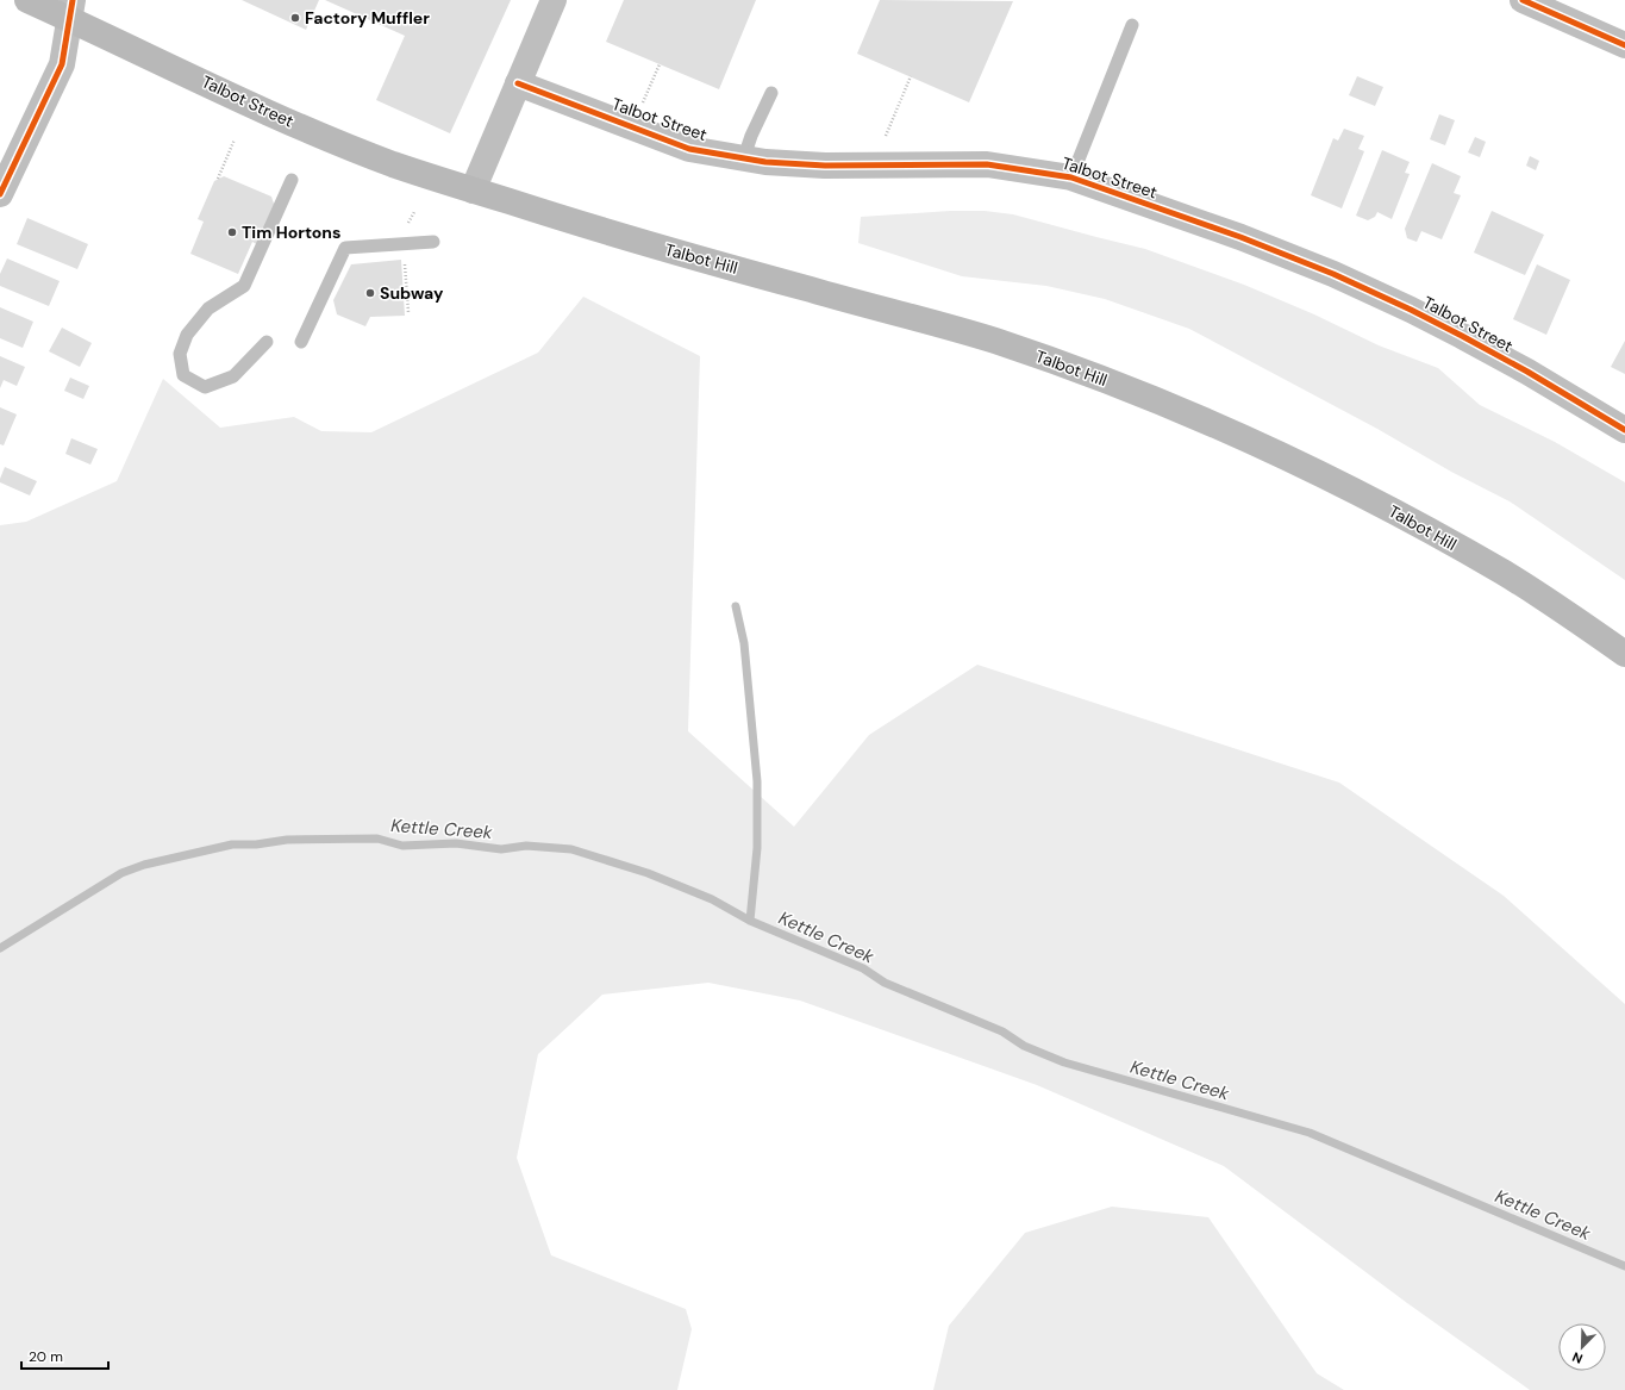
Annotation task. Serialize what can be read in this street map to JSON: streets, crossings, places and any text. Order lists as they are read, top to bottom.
{
  "streets": {
    "main road": ["Talbot Street", "Talbot Hill"]
  },
  "crossings": [
    ["Talbot Street", "Talbot Hill"]
  ],
  "water": ["Kettle Creek"],
  "places": ["Factory Muffler", "Tim Hortons", "Subway"],
  "scale_bar": "20 m",
  "north": "bottom left"
}
